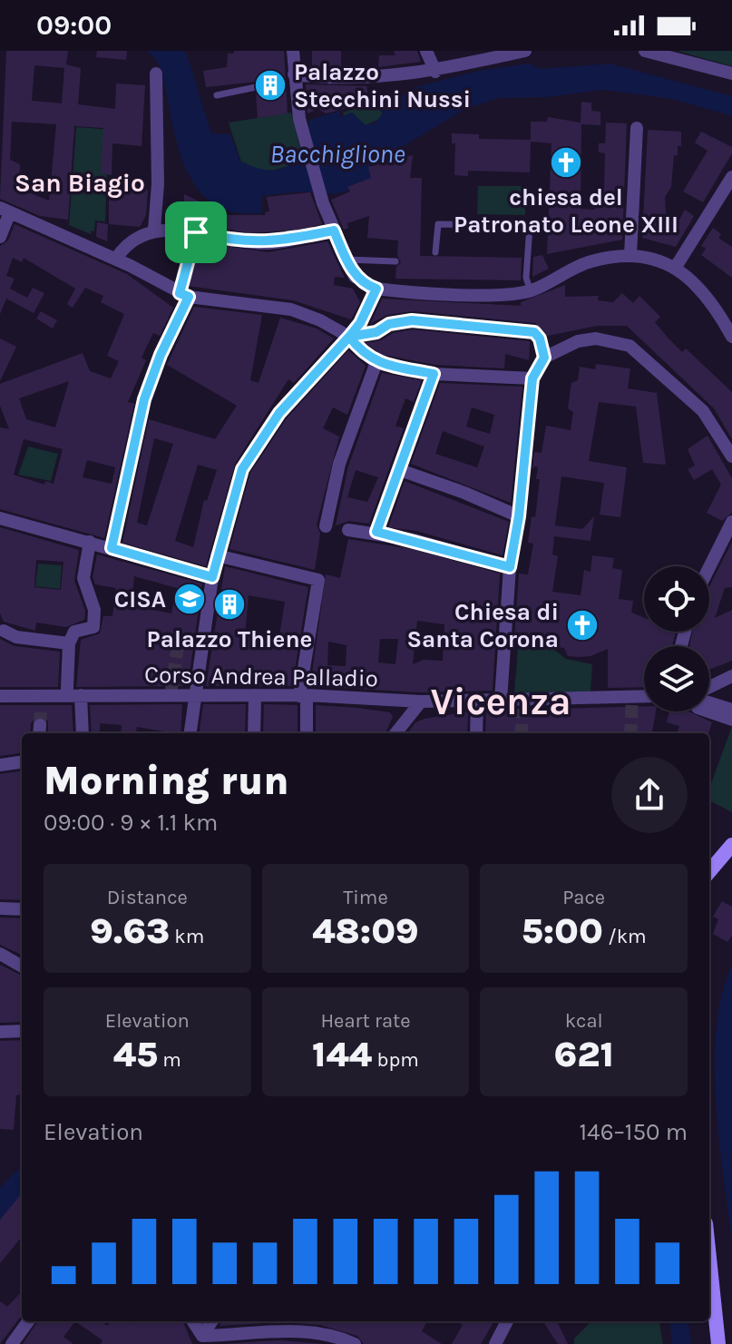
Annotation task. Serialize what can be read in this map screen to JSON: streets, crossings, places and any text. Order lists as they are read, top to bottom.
{
  "streets": {
    "street": ["Corso Andrea Palladio"]
  },
  "districts": ["San Biagio", "Vicenza"],
  "water": ["Bacchiglione"],
  "places": {
    "building": ["Palazzo Stecchini Nussi", "Palazzo Thiene"],
    "church": ["chiesa del Patronato Leone XIII", "Chiesa di Santa Corona"],
    "school or university": ["CISA"]
  },
  "page": {
    "status": "09:00",
    "heading": ["Morning run", "09:00 · 9 × 1.1 km"],
    "stats": [
      ["Distance", "9.63 km"],
      ["Time", "48:09"],
      ["Pace", "5:00 /km"],
      ["Elevation", "45 m"],
      ["Heart rate", "144 bpm"],
      ["kcal", "621"]
    ],
    "chart": ["Elevation", "146–150 m"]
  }
}
